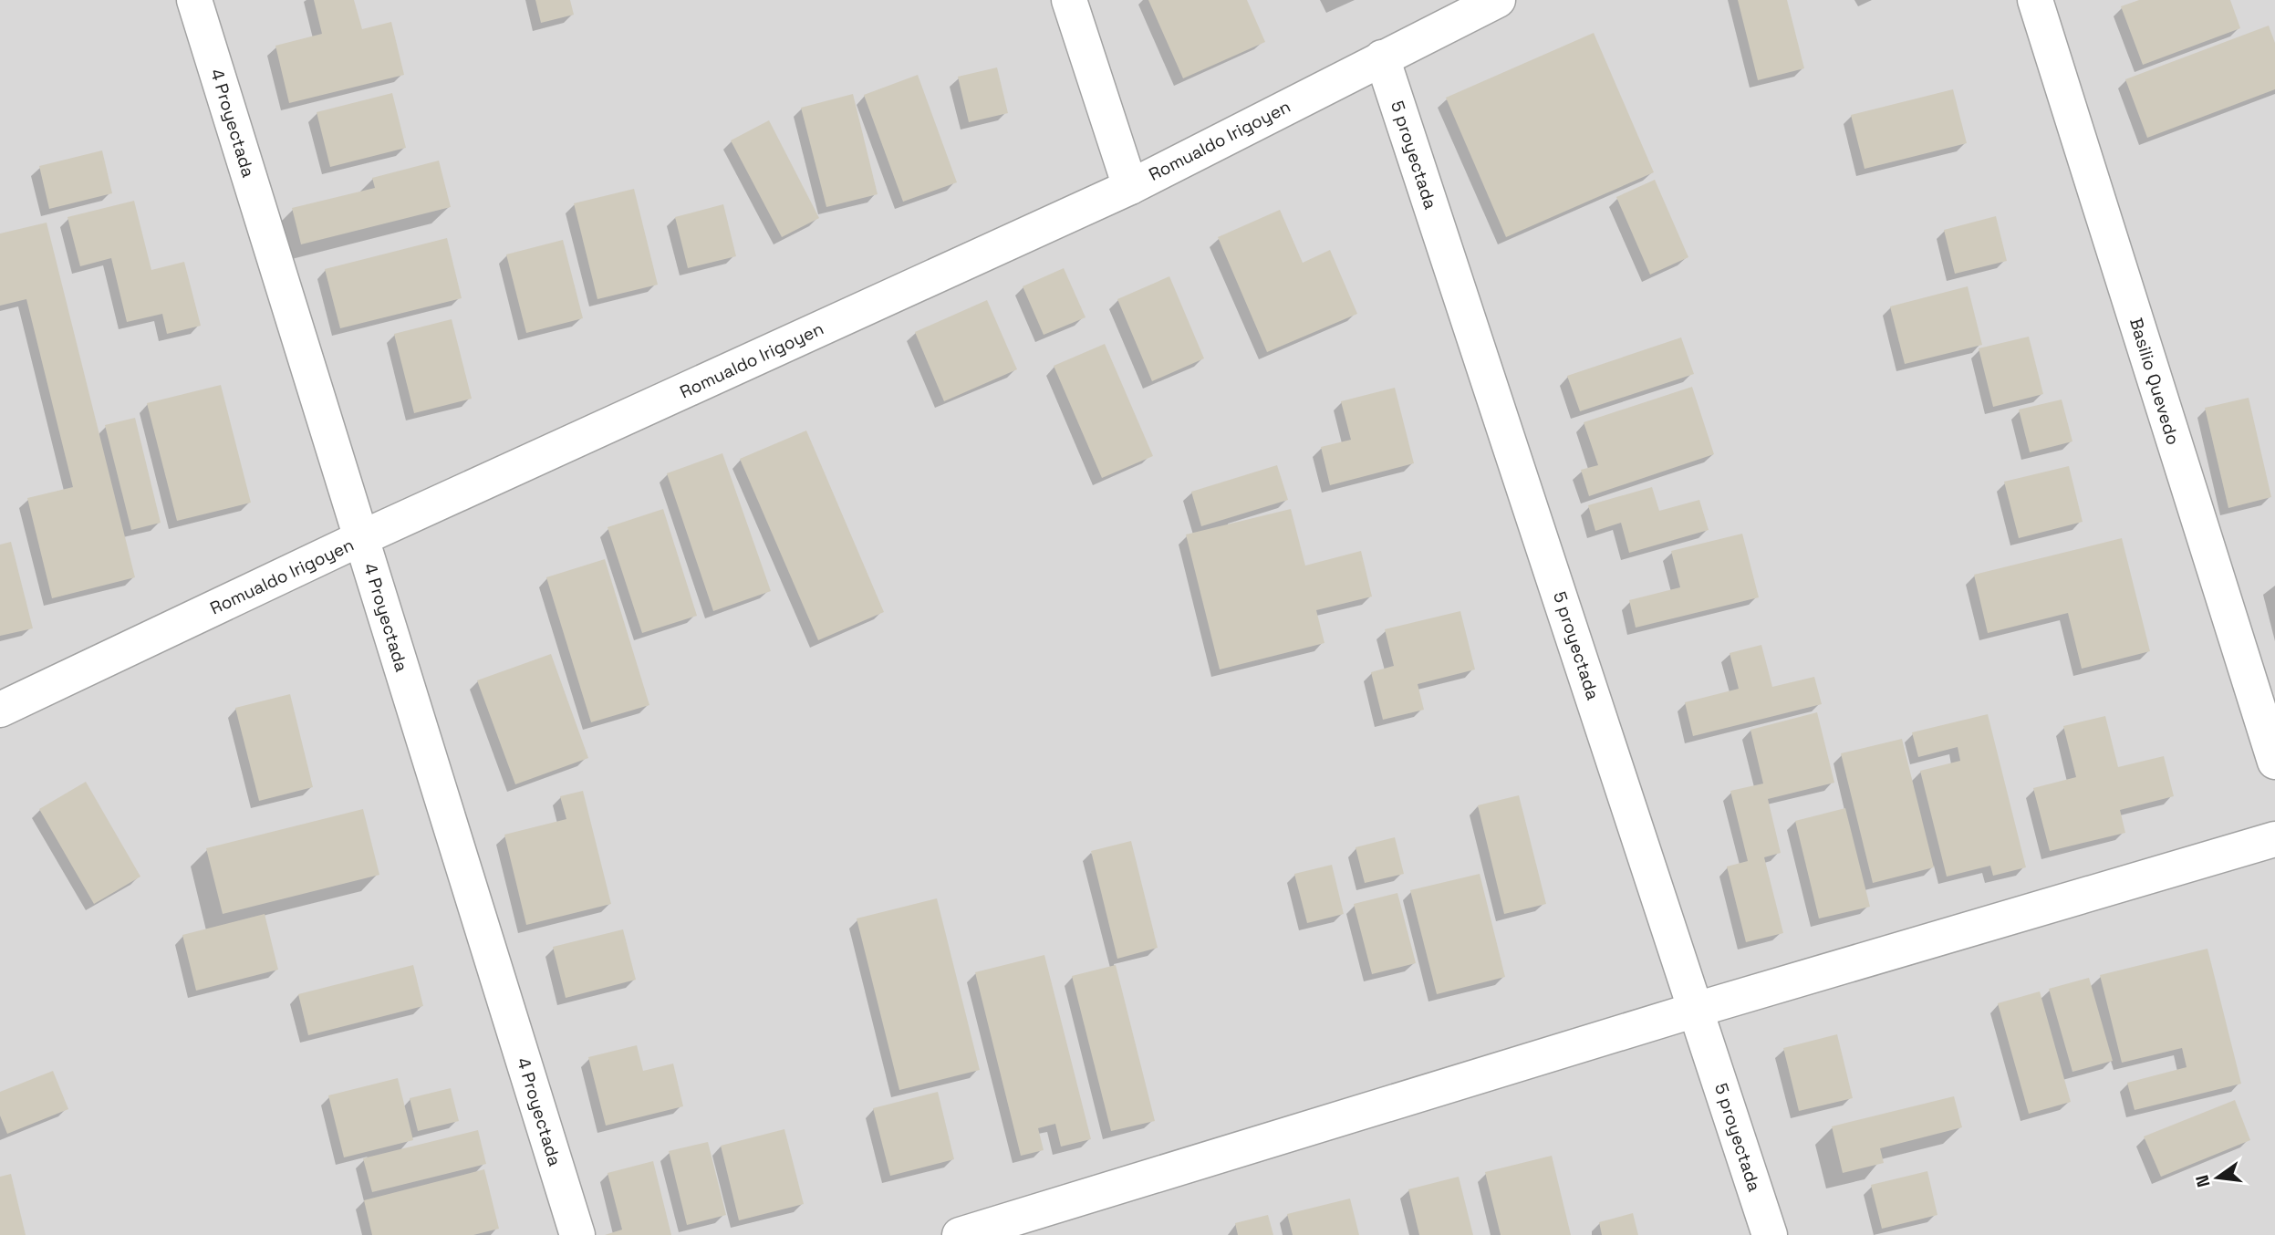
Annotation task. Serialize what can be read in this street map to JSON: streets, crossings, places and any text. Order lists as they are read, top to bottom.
{
  "streets": {
    "street": [
      "4 Proyectada",
      "Romualdo Irigoyen",
      "5 proyectada",
      "Basilio Quevedo"
    ]
  },
  "crossings": [
    ["4 Proyectada", "Romualdo Irigoyen"],
    ["Romualdo Irigoyen", "5 proyectada"]
  ],
  "north": "left"
}
